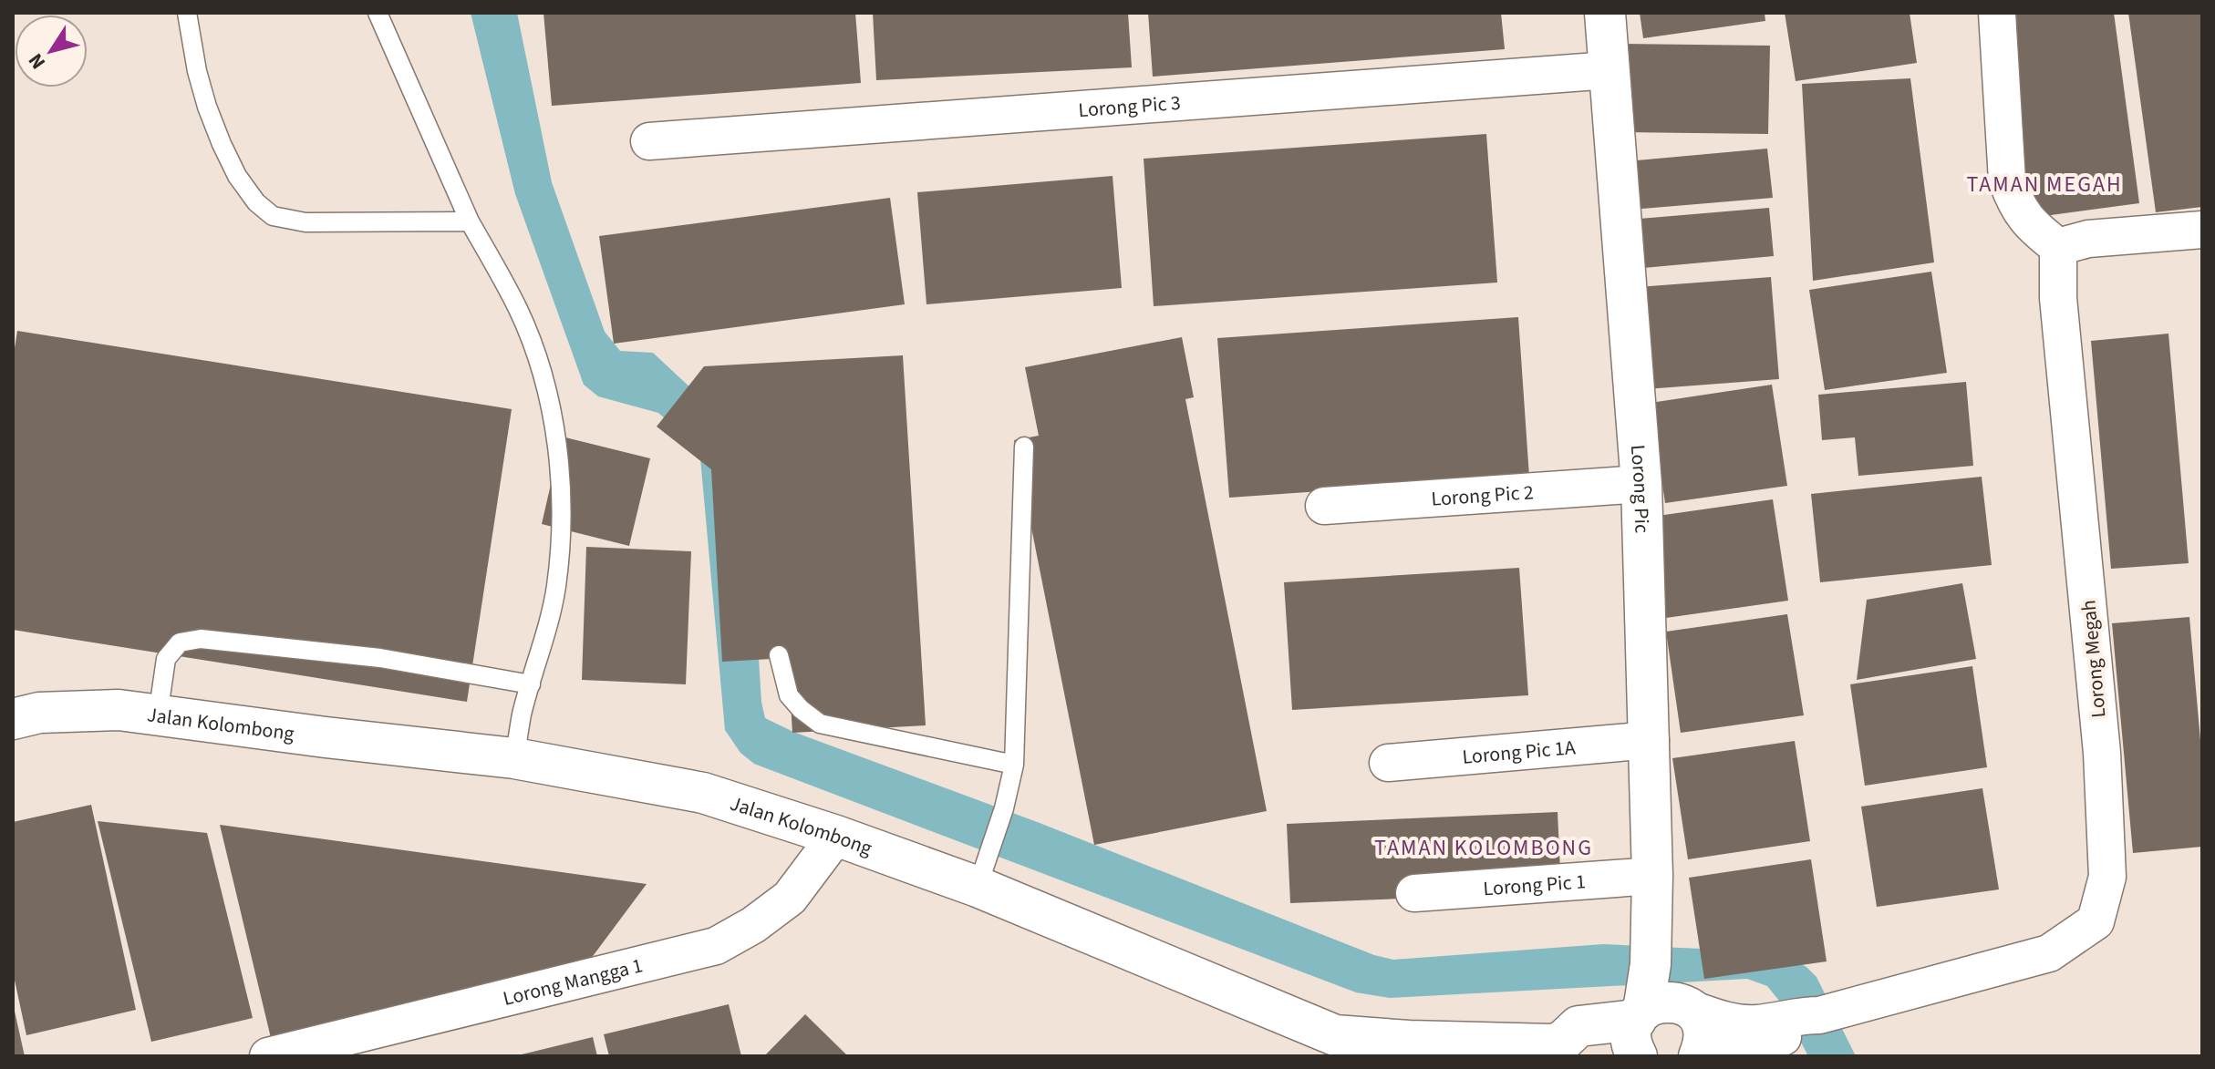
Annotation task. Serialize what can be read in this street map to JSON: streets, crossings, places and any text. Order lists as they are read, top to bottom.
{
  "streets": {
    "street": [
      "Lorong Pic 3",
      "Lorong Pic",
      "Lorong Pic 2",
      "Lorong Megah",
      "Jalan Kolombong",
      "Lorong Pic 1A",
      "Lorong Pic 1",
      "Lorong Mangga 1"
    ]
  },
  "crossings": [
    ["Lorong Pic 3", "Lorong Pic"],
    ["Lorong Pic", "Lorong Pic 2"],
    ["Lorong Pic", "Lorong Megah"],
    ["Lorong Pic", "Jalan Kolombong"],
    ["Lorong Pic", "Lorong Pic 1A"],
    ["Lorong Pic", "Lorong Pic 1"],
    ["Lorong Megah", "Jalan Kolombong"],
    ["Jalan Kolombong", "Lorong Mangga 1"]
  ],
  "districts": ["TAMAN MEGAH", "TAMAN KOLOMBONG"],
  "north": "bottom left"
}
